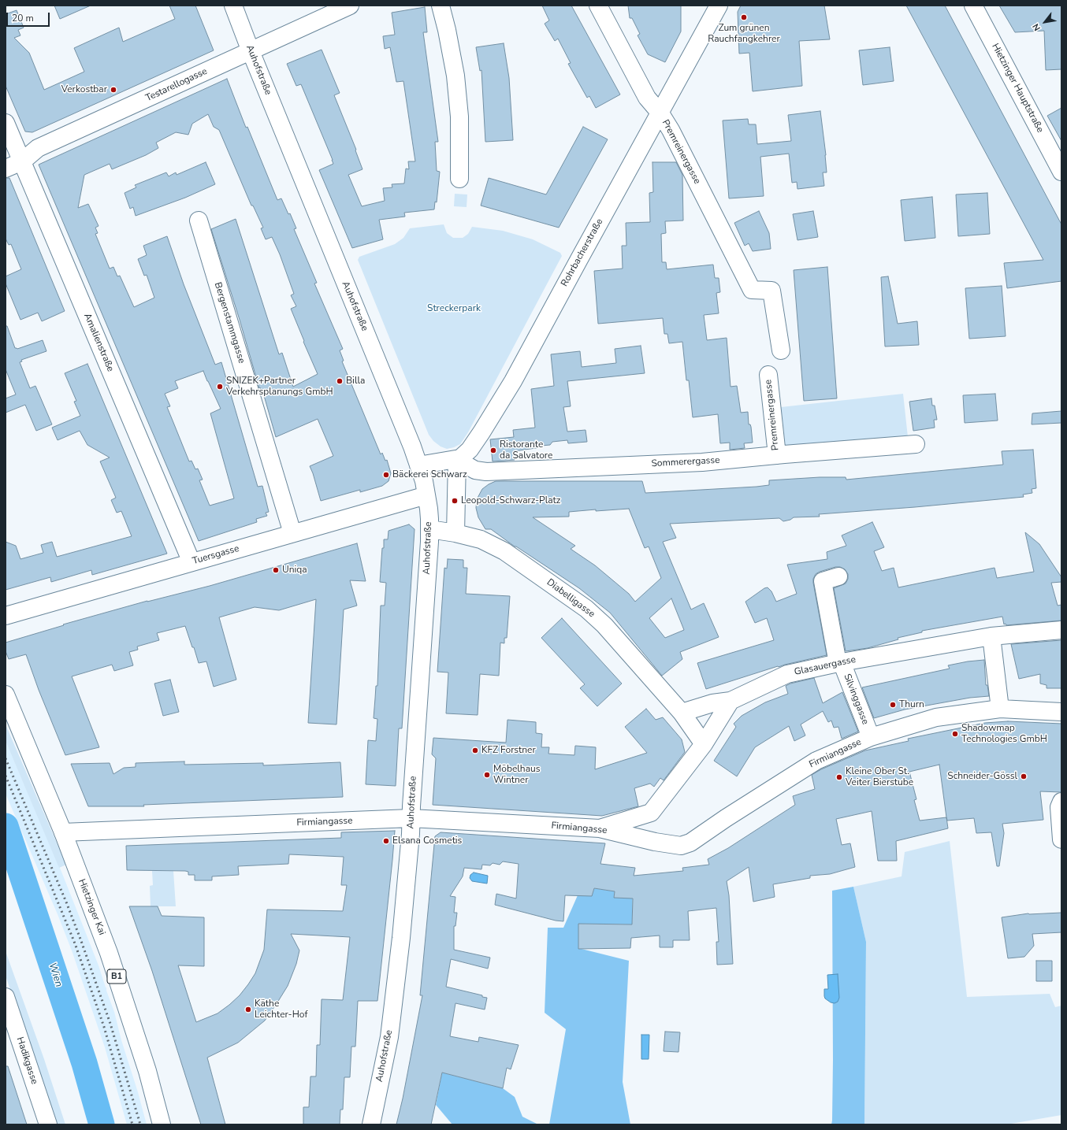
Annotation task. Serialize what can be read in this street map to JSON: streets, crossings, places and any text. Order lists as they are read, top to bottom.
{
  "streets": {
    "street": [
      "Auhofstraße",
      "Testarellogasse",
      "Hietzinger Hauptstraße",
      "Premreinergasse",
      "Rohrbacherstraße",
      "Bergenstammgasse",
      "Amalienstraße",
      "Sommerergasse",
      "Tuersgasse",
      "Diabelligasse",
      "Glasauergasse",
      "Silvinggasse",
      "Firmiangasse",
      "Hietzinger Kai",
      "B1",
      "Hadikgasse"
    ]
  },
  "crossings": [
    ["Auhofstraße", "Testarellogasse"],
    ["Auhofstraße", "Tuersgasse"],
    ["Auhofstraße", "Diabelligasse"],
    ["Auhofstraße", "Firmiangasse"],
    ["Testarellogasse", "Amalienstraße"],
    ["Premreinergasse", "Rohrbacherstraße"],
    ["Premreinergasse", "Sommerergasse"],
    ["Rohrbacherstraße", "Sommerergasse"],
    ["Bergenstammgasse", "Tuersgasse"],
    ["Amalienstraße", "Tuersgasse"],
    ["Glasauergasse", "Silvinggasse"],
    ["Silvinggasse", "Firmiangasse"],
    ["Firmiangasse", "Hietzinger Kai"]
  ],
  "water": ["Wien"],
  "parks": ["Streckerpark"],
  "places": [
    "Zum grünen Rauchfangkehrer",
    "Verkostbar",
    "Billa",
    "SNIZEK+Partner Verkehrsplanungs GmbH",
    "Ristorante da Salvatore",
    "Bäckerei Schwarz",
    "Leopold-Schwarz-Platz",
    "Uniqa",
    "Thurn",
    "Shadowmap Technologies GmbH",
    "KFZ Forstner",
    "Möbelhaus Wintner",
    "Schneider-Gössl",
    "Kleine Ober St. Veiter Bierstube",
    "Elsana Cosmetis",
    "Käthe Leichter-Hof"
  ],
  "scale_bar": "20 m",
  "north": "bottom left"
}
